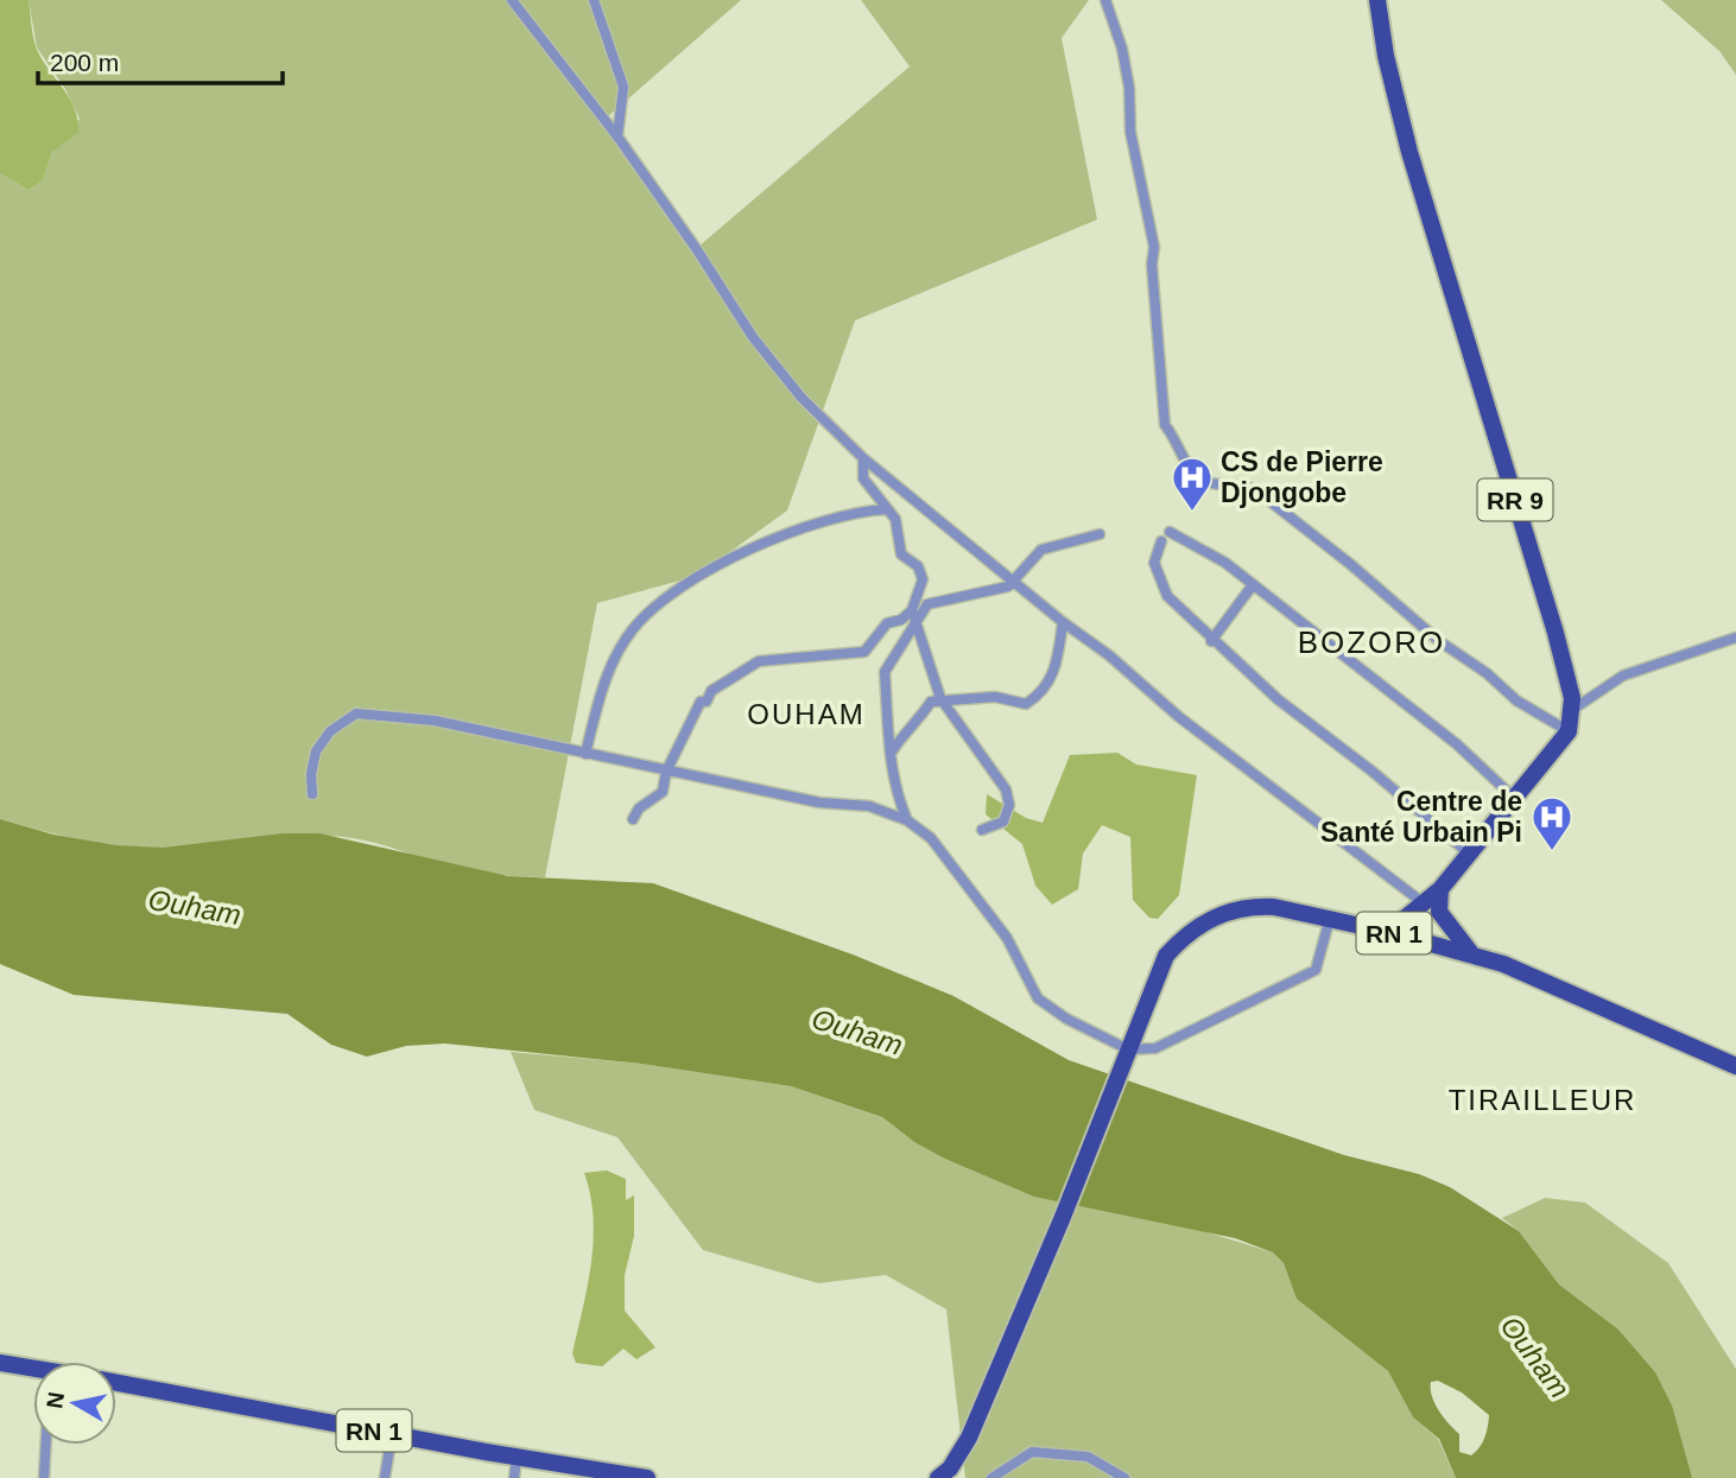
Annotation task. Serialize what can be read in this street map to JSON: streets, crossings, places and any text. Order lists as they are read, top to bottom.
{
  "streets": {
    "main road": ["RR 9", "RN 1"]
  },
  "crossings": [
    ["RR 9", "RN 1"]
  ],
  "districts": ["BOZORO", "OUHAM", "TIRAILLEUR"],
  "water": ["Ouham"],
  "places": {
    "hospital": ["CS de Pierre Djongobe", "Centre de Santé Urbain Pi"]
  },
  "scale_bar": "200 m",
  "north": "left"
}
